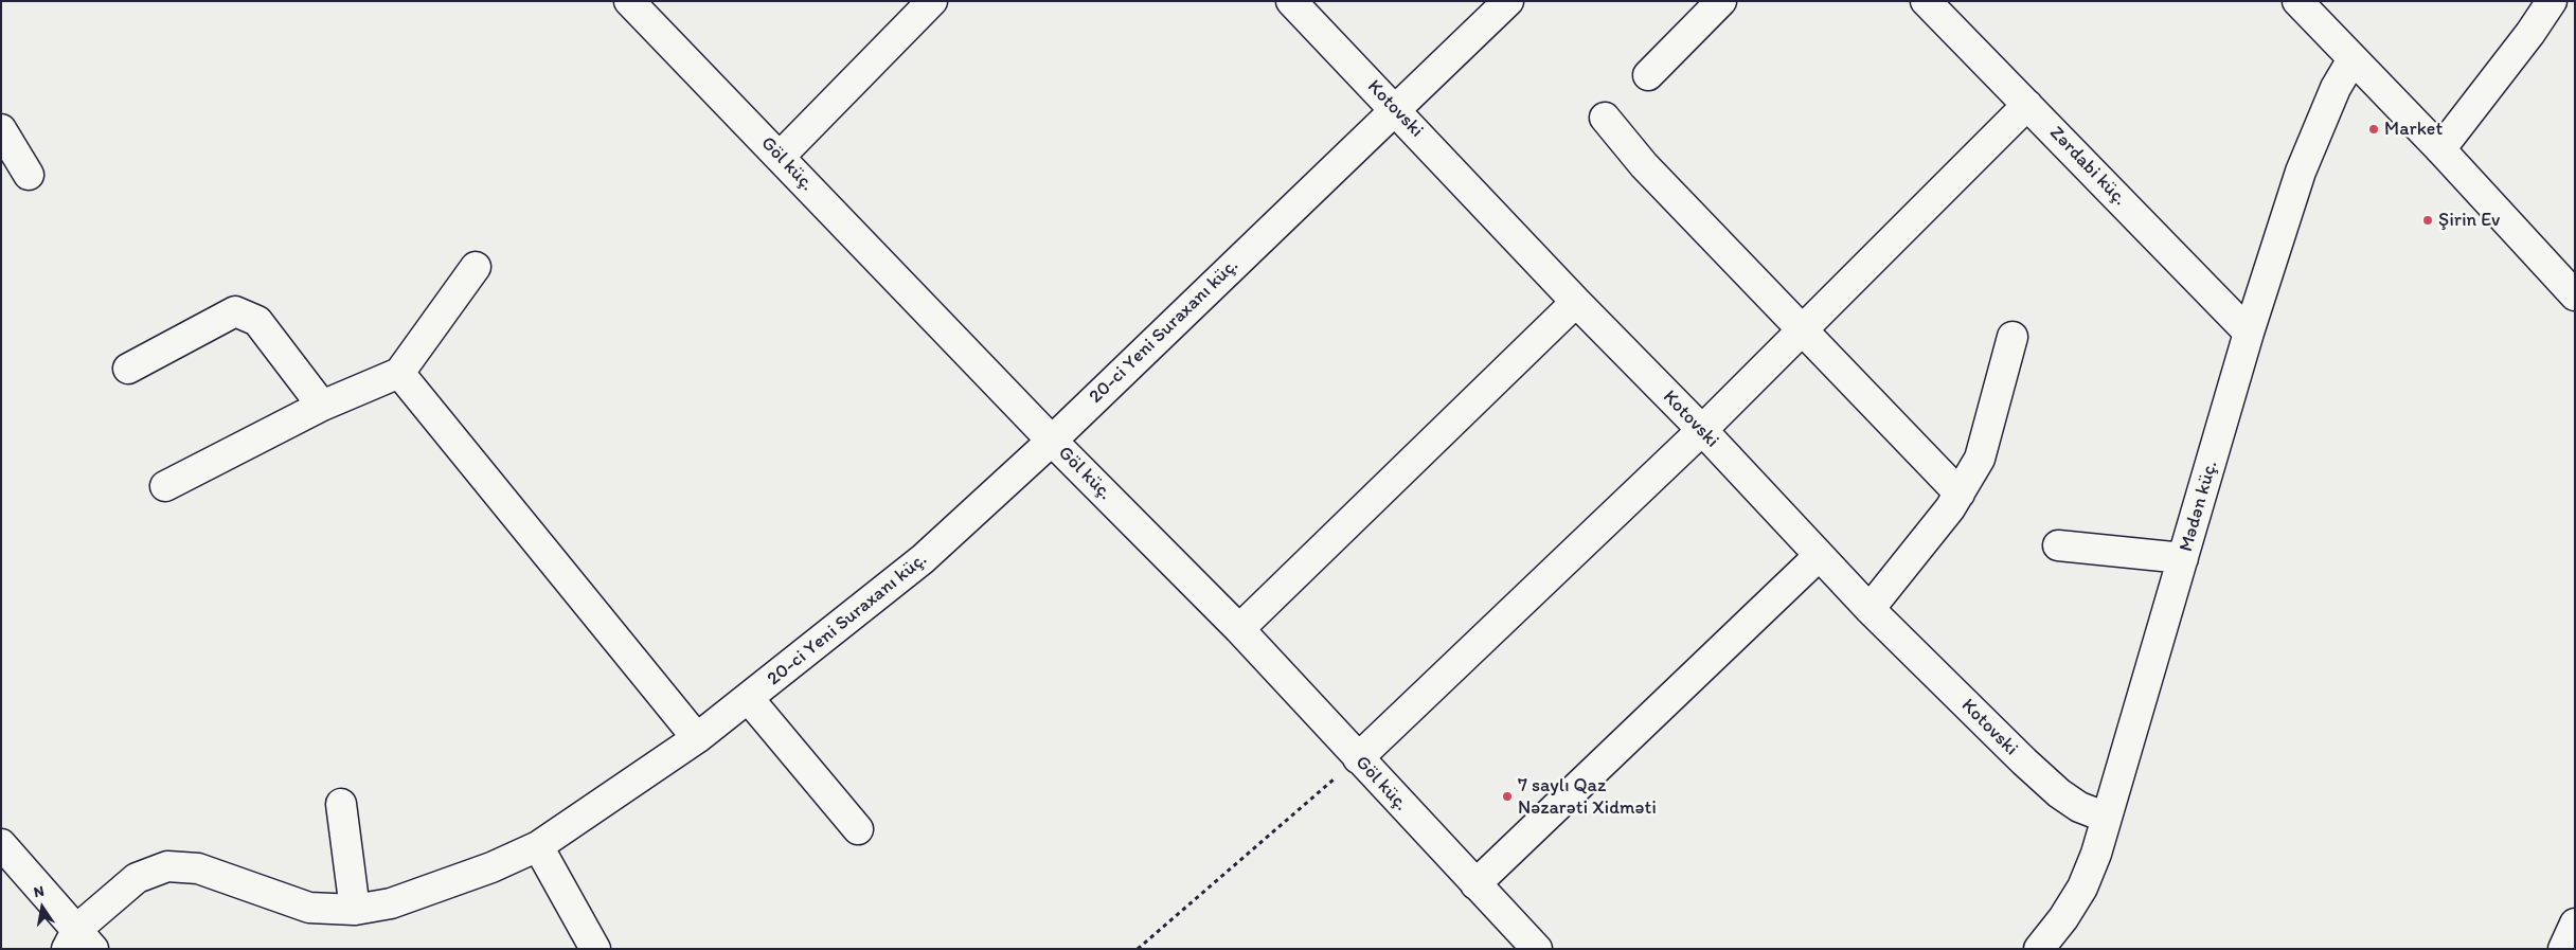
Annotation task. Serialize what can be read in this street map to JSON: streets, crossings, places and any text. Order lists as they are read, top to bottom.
{
  "streets": {
    "street": [
      "Kotovski",
      "Göl küç.",
      "Zərdabi küç.",
      "20-ci Yeni Suraxanı küç.",
      "Mədən küç."
    ]
  },
  "crossings": [
    ["Kotovski", "20-ci Yeni Suraxanı küç."],
    ["Kotovski", "Mədən küç."],
    ["Göl küç.", "20-ci Yeni Suraxanı küç."],
    ["Zərdabi küç.", "Mədən küç."]
  ],
  "places": ["Market", "Şirin Ev", "7 saylı Qaz Nəzarəti Xidməti"],
  "north": "top"
}
